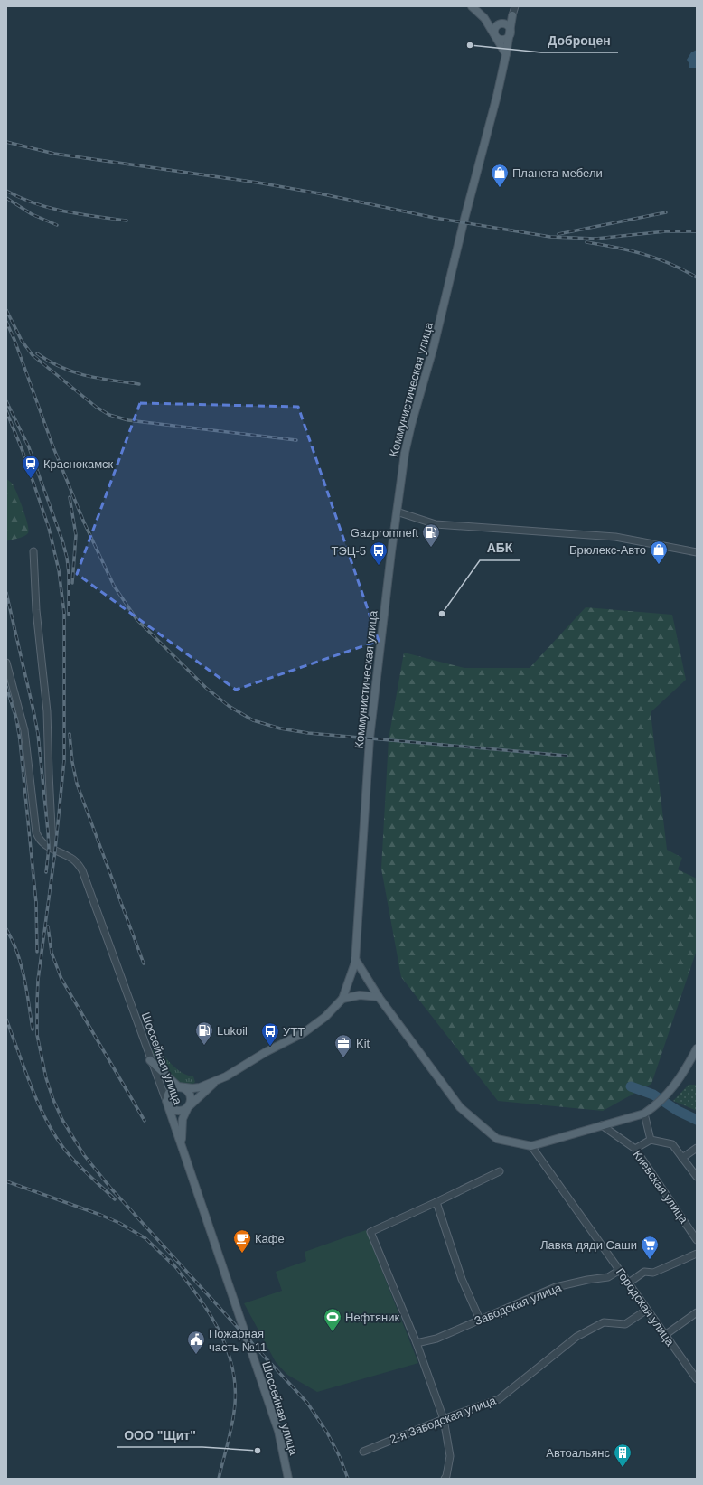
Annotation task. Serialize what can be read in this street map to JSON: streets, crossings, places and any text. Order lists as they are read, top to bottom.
{
  "streets": {
    "main road": ["Коммунистическая улица", "Шоссейная улица"],
    "street": [
      "Киевская улица",
      "Заводская улица",
      "Городская улица",
      "2-я Заводская улица"
    ]
  },
  "crossings": [
    ["Заводская улица", "Городская улица"],
    ["Городская улица", "2-я Заводская улица"]
  ],
  "places": {
    "other": ["Доброцен", "АБК", "ООО \"Щит\""],
    "shop": ["Планета мебели", "Брюлекс-Авто"],
    "station": ["Краснокамск"],
    "fuel station": ["Gazpromneft", "Lukoil"],
    "bus stop": ["ТЭЦ-5", "УТТ"],
    "office": ["Kit"],
    "cafe": ["Кафе"],
    "supermarket": ["Лавка дяди Саши"],
    "sports": ["Нефтяник"],
    "public building": ["Пожарная часть №11"],
    "building": ["Автоальянс"]
  }
}
